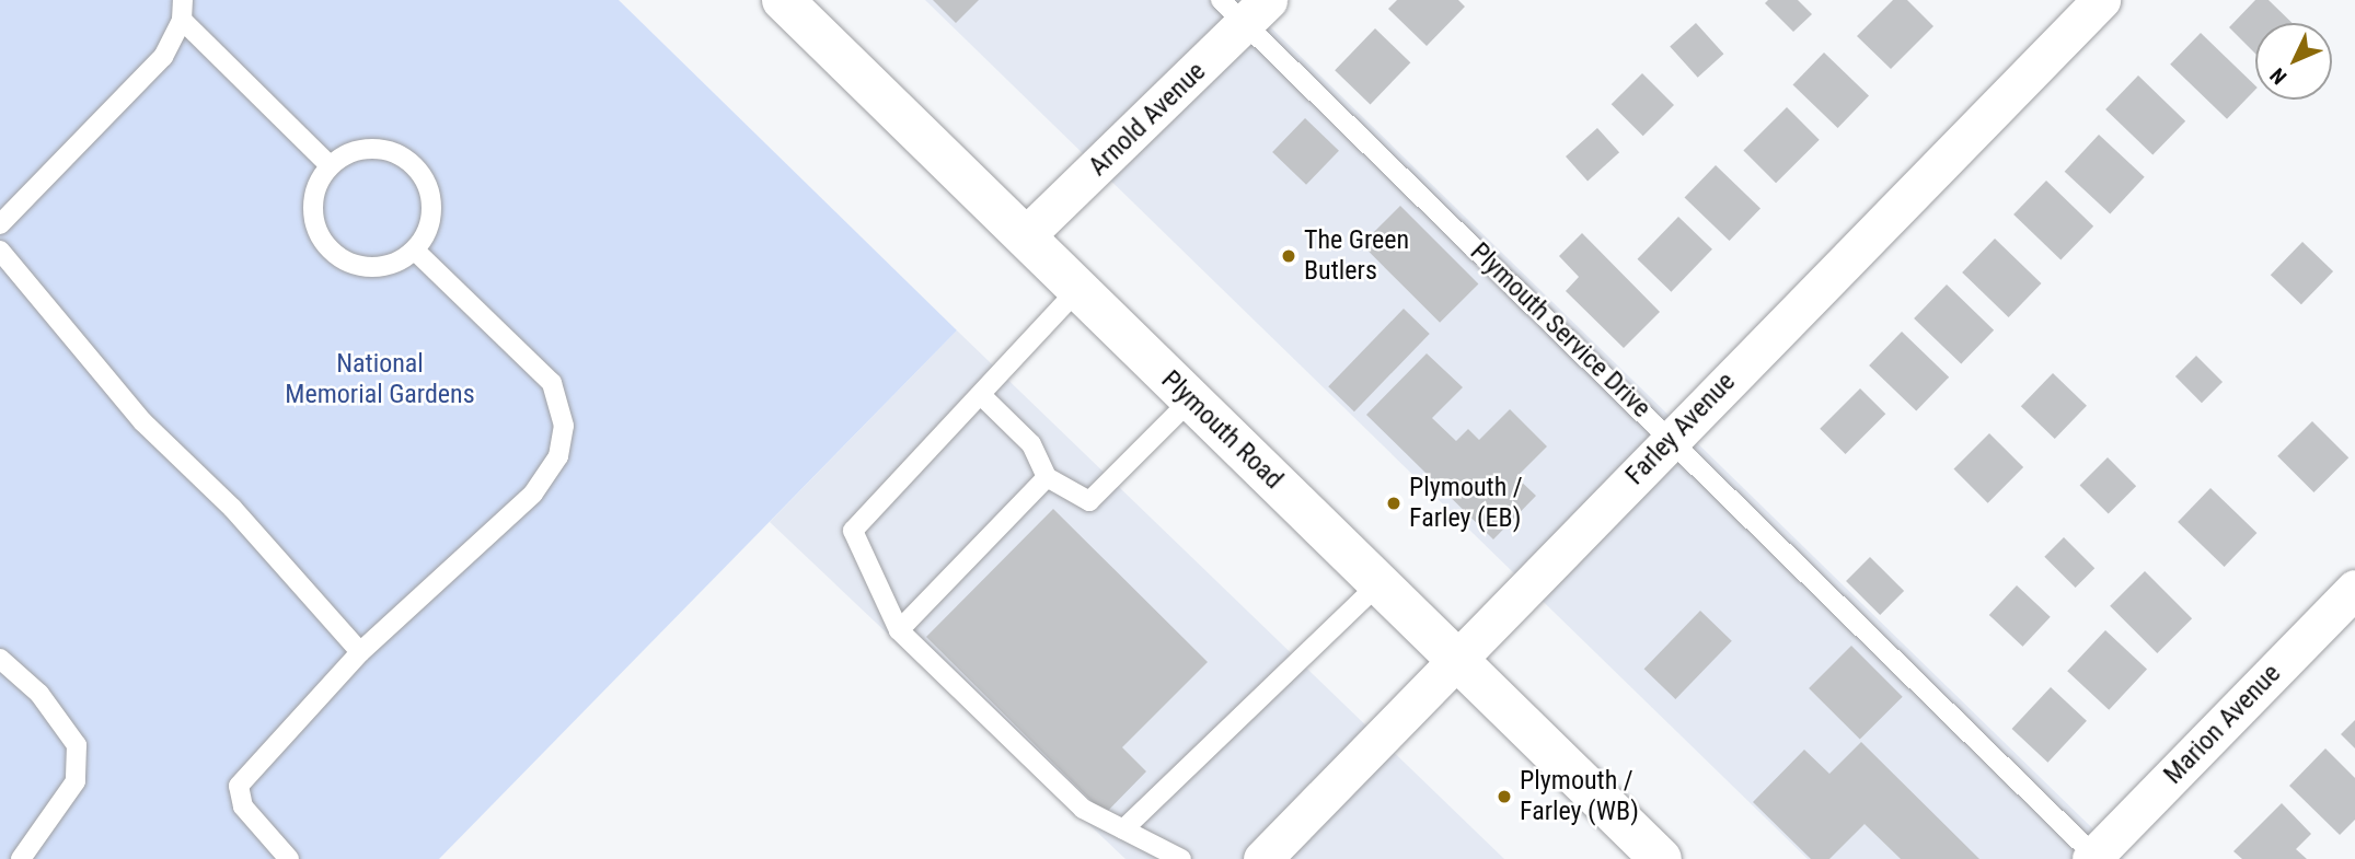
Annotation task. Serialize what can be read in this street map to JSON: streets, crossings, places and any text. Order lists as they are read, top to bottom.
{
  "streets": {
    "main road": ["Plymouth Road"],
    "street": ["Arnold Avenue", "Farley Avenue", "Marion Avenue"],
    "lane": ["Plymouth Service Drive"]
  },
  "crossings": [
    ["Arnold Avenue", "Plymouth Service Drive"],
    ["Arnold Avenue", "Plymouth Road"],
    ["Plymouth Service Drive", "Farley Avenue"],
    ["Plymouth Service Drive", "Marion Avenue"],
    ["Farley Avenue", "Plymouth Road"]
  ],
  "parks": ["National Memorial Gardens"],
  "places": ["The Green Butlers", "Plymouth / Farley (EB)", "Plymouth / Farley (WB)"],
  "north": "bottom left"
}
